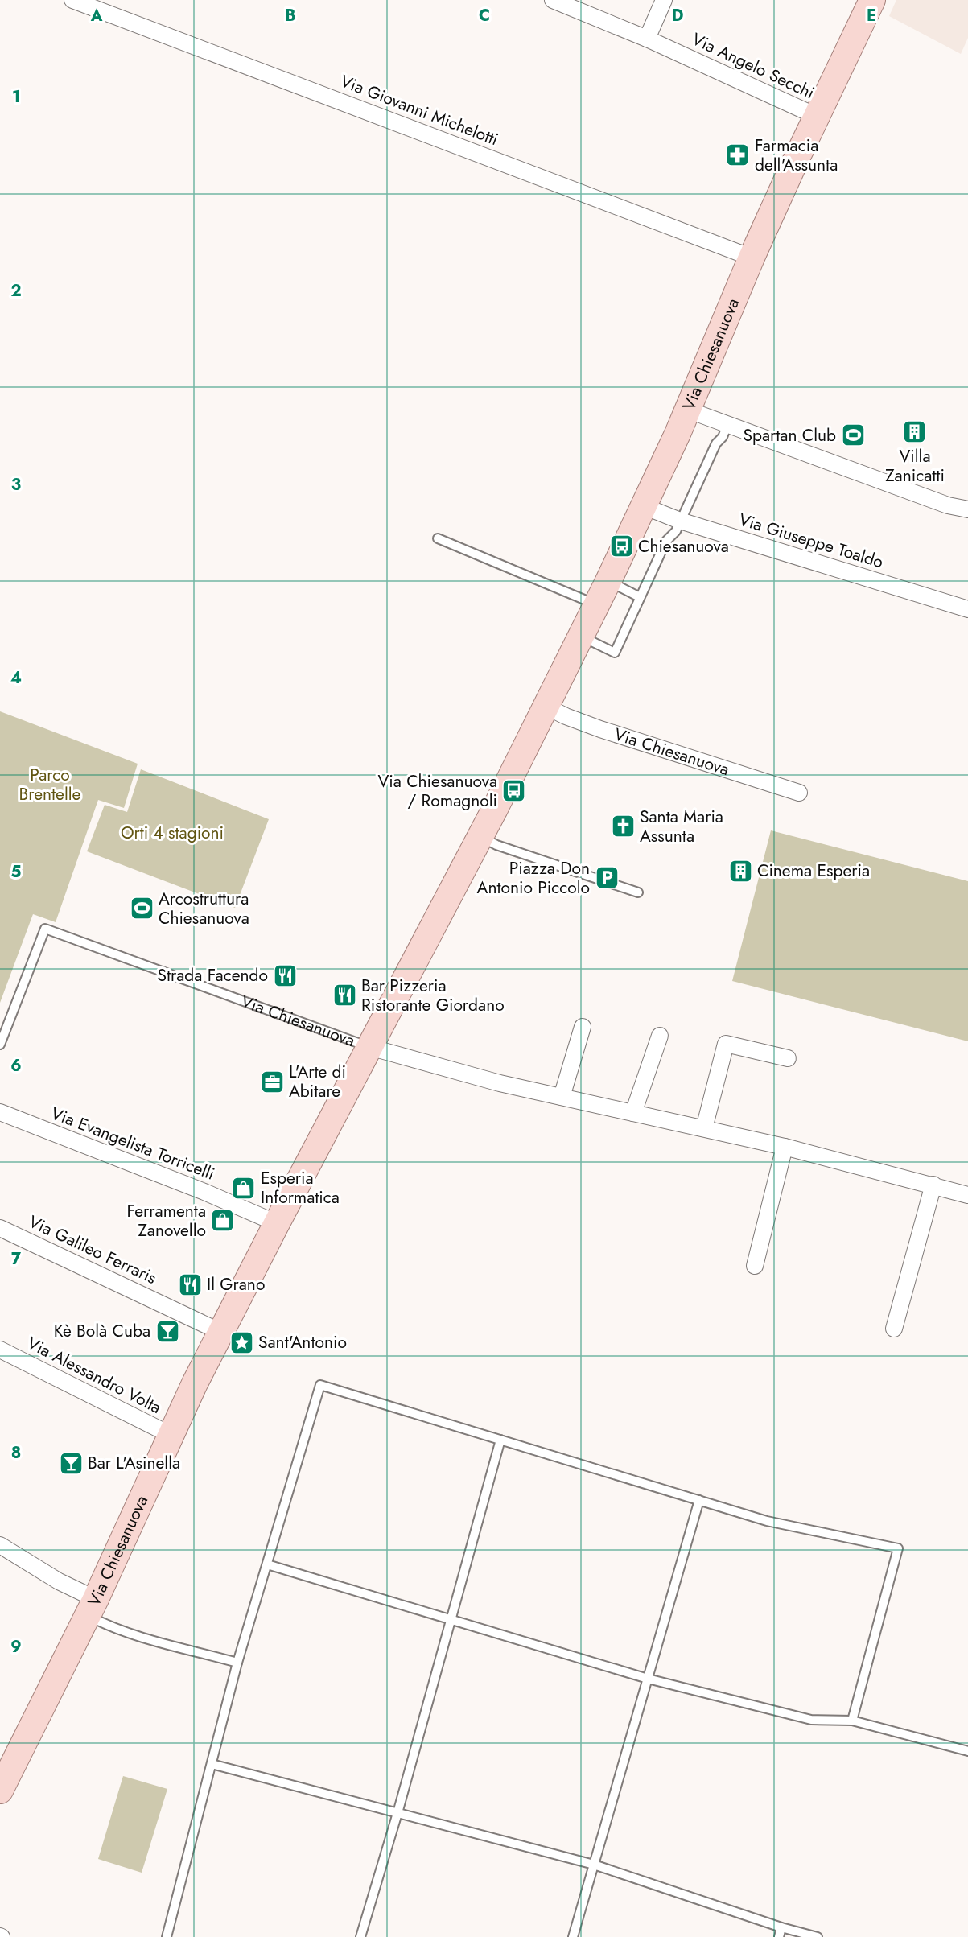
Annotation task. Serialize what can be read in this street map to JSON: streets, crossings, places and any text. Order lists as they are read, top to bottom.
{
  "streets": {
    "main road": ["Via Chiesanuova"],
    "street": [
      "Via Angelo Secchi",
      "Via Giovanni Michelotti",
      "Via Giuseppe Toaldo",
      "Via Evangelista Torricelli",
      "Via Galileo Ferraris",
      "Via Alessandro Volta"
    ]
  },
  "crossings": [
    ["Via Angelo Secchi", "Via Chiesanuova"],
    ["Via Giovanni Michelotti", "Via Chiesanuova"],
    ["Via Chiesanuova", "Via Giuseppe Toaldo"],
    ["Via Chiesanuova", "Via Evangelista Torricelli"],
    ["Via Chiesanuova", "Via Galileo Ferraris"],
    ["Via Chiesanuova", "Via Alessandro Volta"]
  ],
  "parks": ["Parco Brentelle", "Orti 4 stagioni"],
  "places": {
    "pharmacy": ["Farmacia dell'Assunta"],
    "building": ["Villa Zanicatti", "Cinema Esperia"],
    "sports": ["Spartan Club", "Arcostruttura Chiesanuova"],
    "bus stop": ["Chiesanuova", "Via Chiesanuova / Romagnoli"],
    "church": ["Santa Maria Assunta"],
    "parking": ["Piazza Don Antonio Piccolo"],
    "restaurant": ["Strada Facendo", "Bar Pizzeria Ristorante Giordano", "Il Grano"],
    "office": ["L'Arte di Abitare"],
    "shop": ["Esperia Informatica", "Ferramenta Zanovello"],
    "bar": ["Kè Bolà Cuba", "Bar L'Asinella"],
    "place": ["Sant'Antonio"]
  },
  "grid": {
    "columns": [
      "A",
      "B",
      "C",
      "D",
      "E"
    ],
    "rows": [
      "1",
      "2",
      "3",
      "4",
      "5",
      "6",
      "7",
      "8",
      "9"
    ]
  }
}
